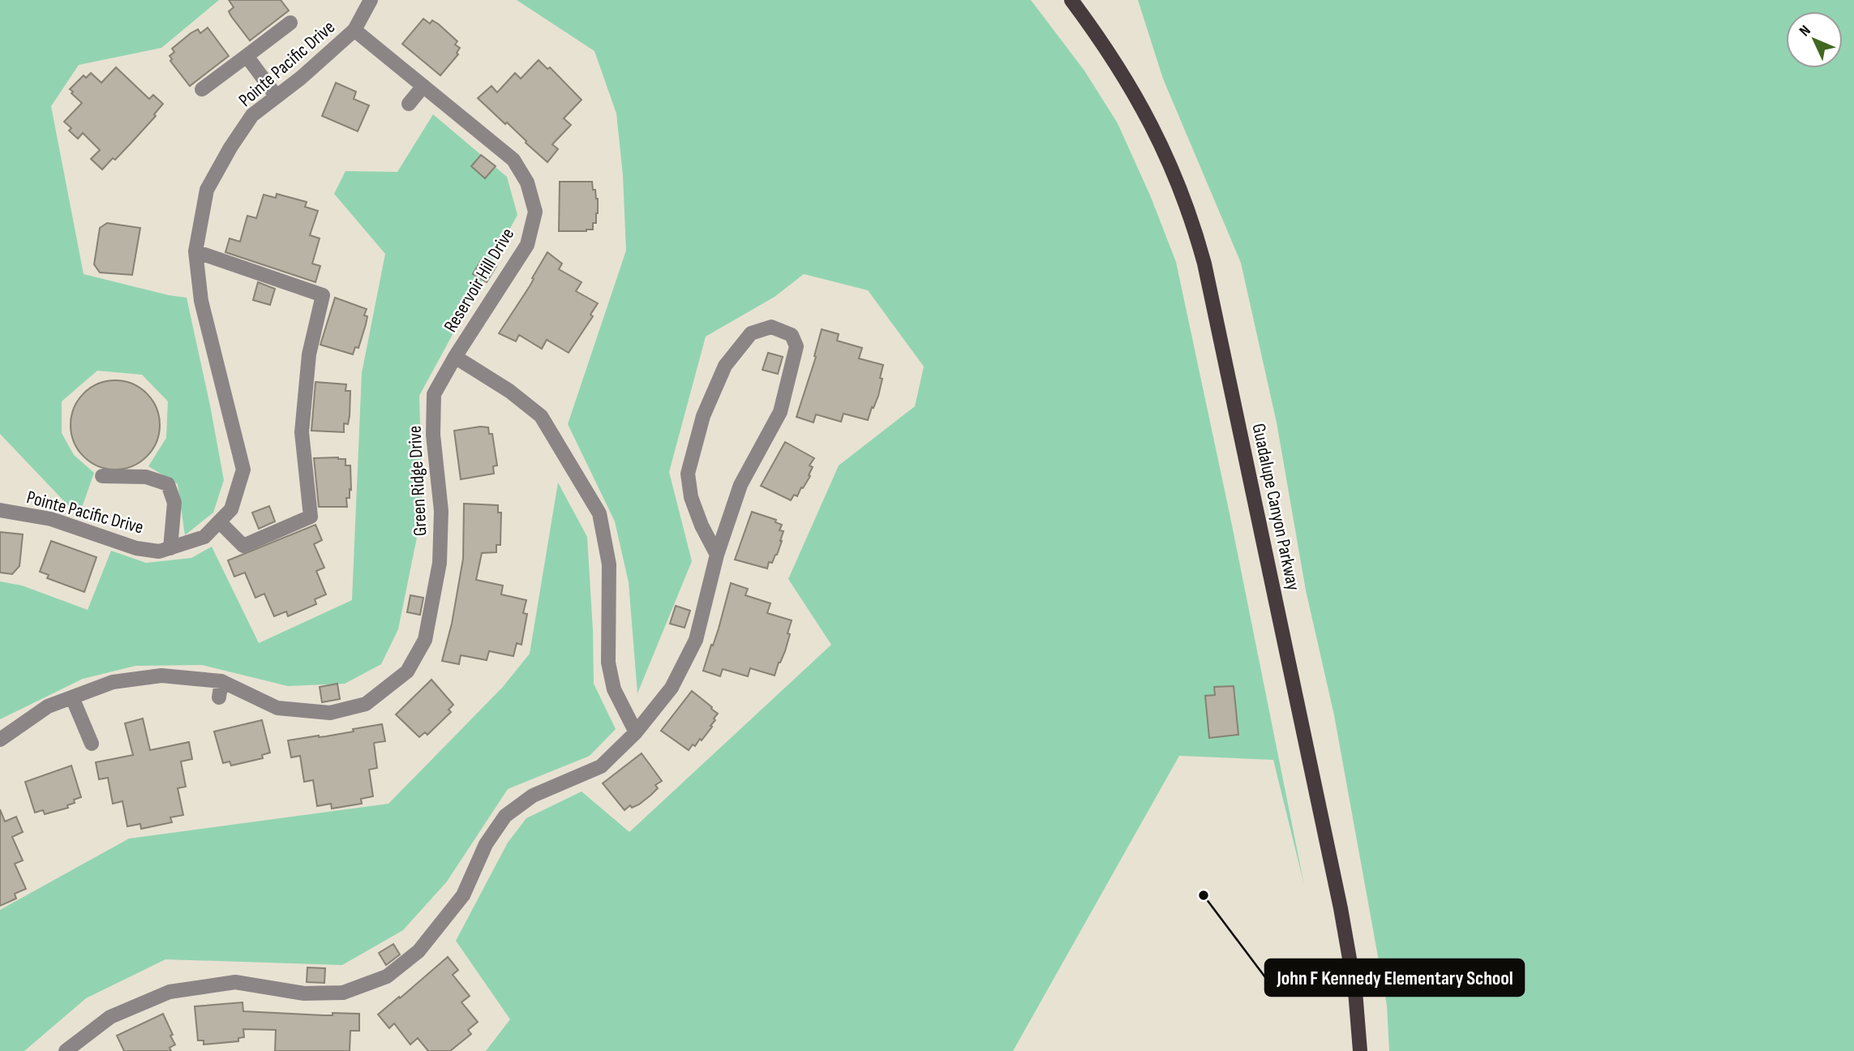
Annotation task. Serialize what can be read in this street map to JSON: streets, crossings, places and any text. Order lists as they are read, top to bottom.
{
  "streets": {
    "main road": ["Guadalupe Canyon Parkway"],
    "street": ["Pointe Pacific Drive", "Reservoir Hill Drive", "Green Ridge Drive"]
  },
  "crossings": [
    ["Pointe Pacific Drive", "Reservoir Hill Drive"],
    ["Reservoir Hill Drive", "Green Ridge Drive"]
  ],
  "places": ["John F Kennedy Elementary School"],
  "north": "top left"
}
